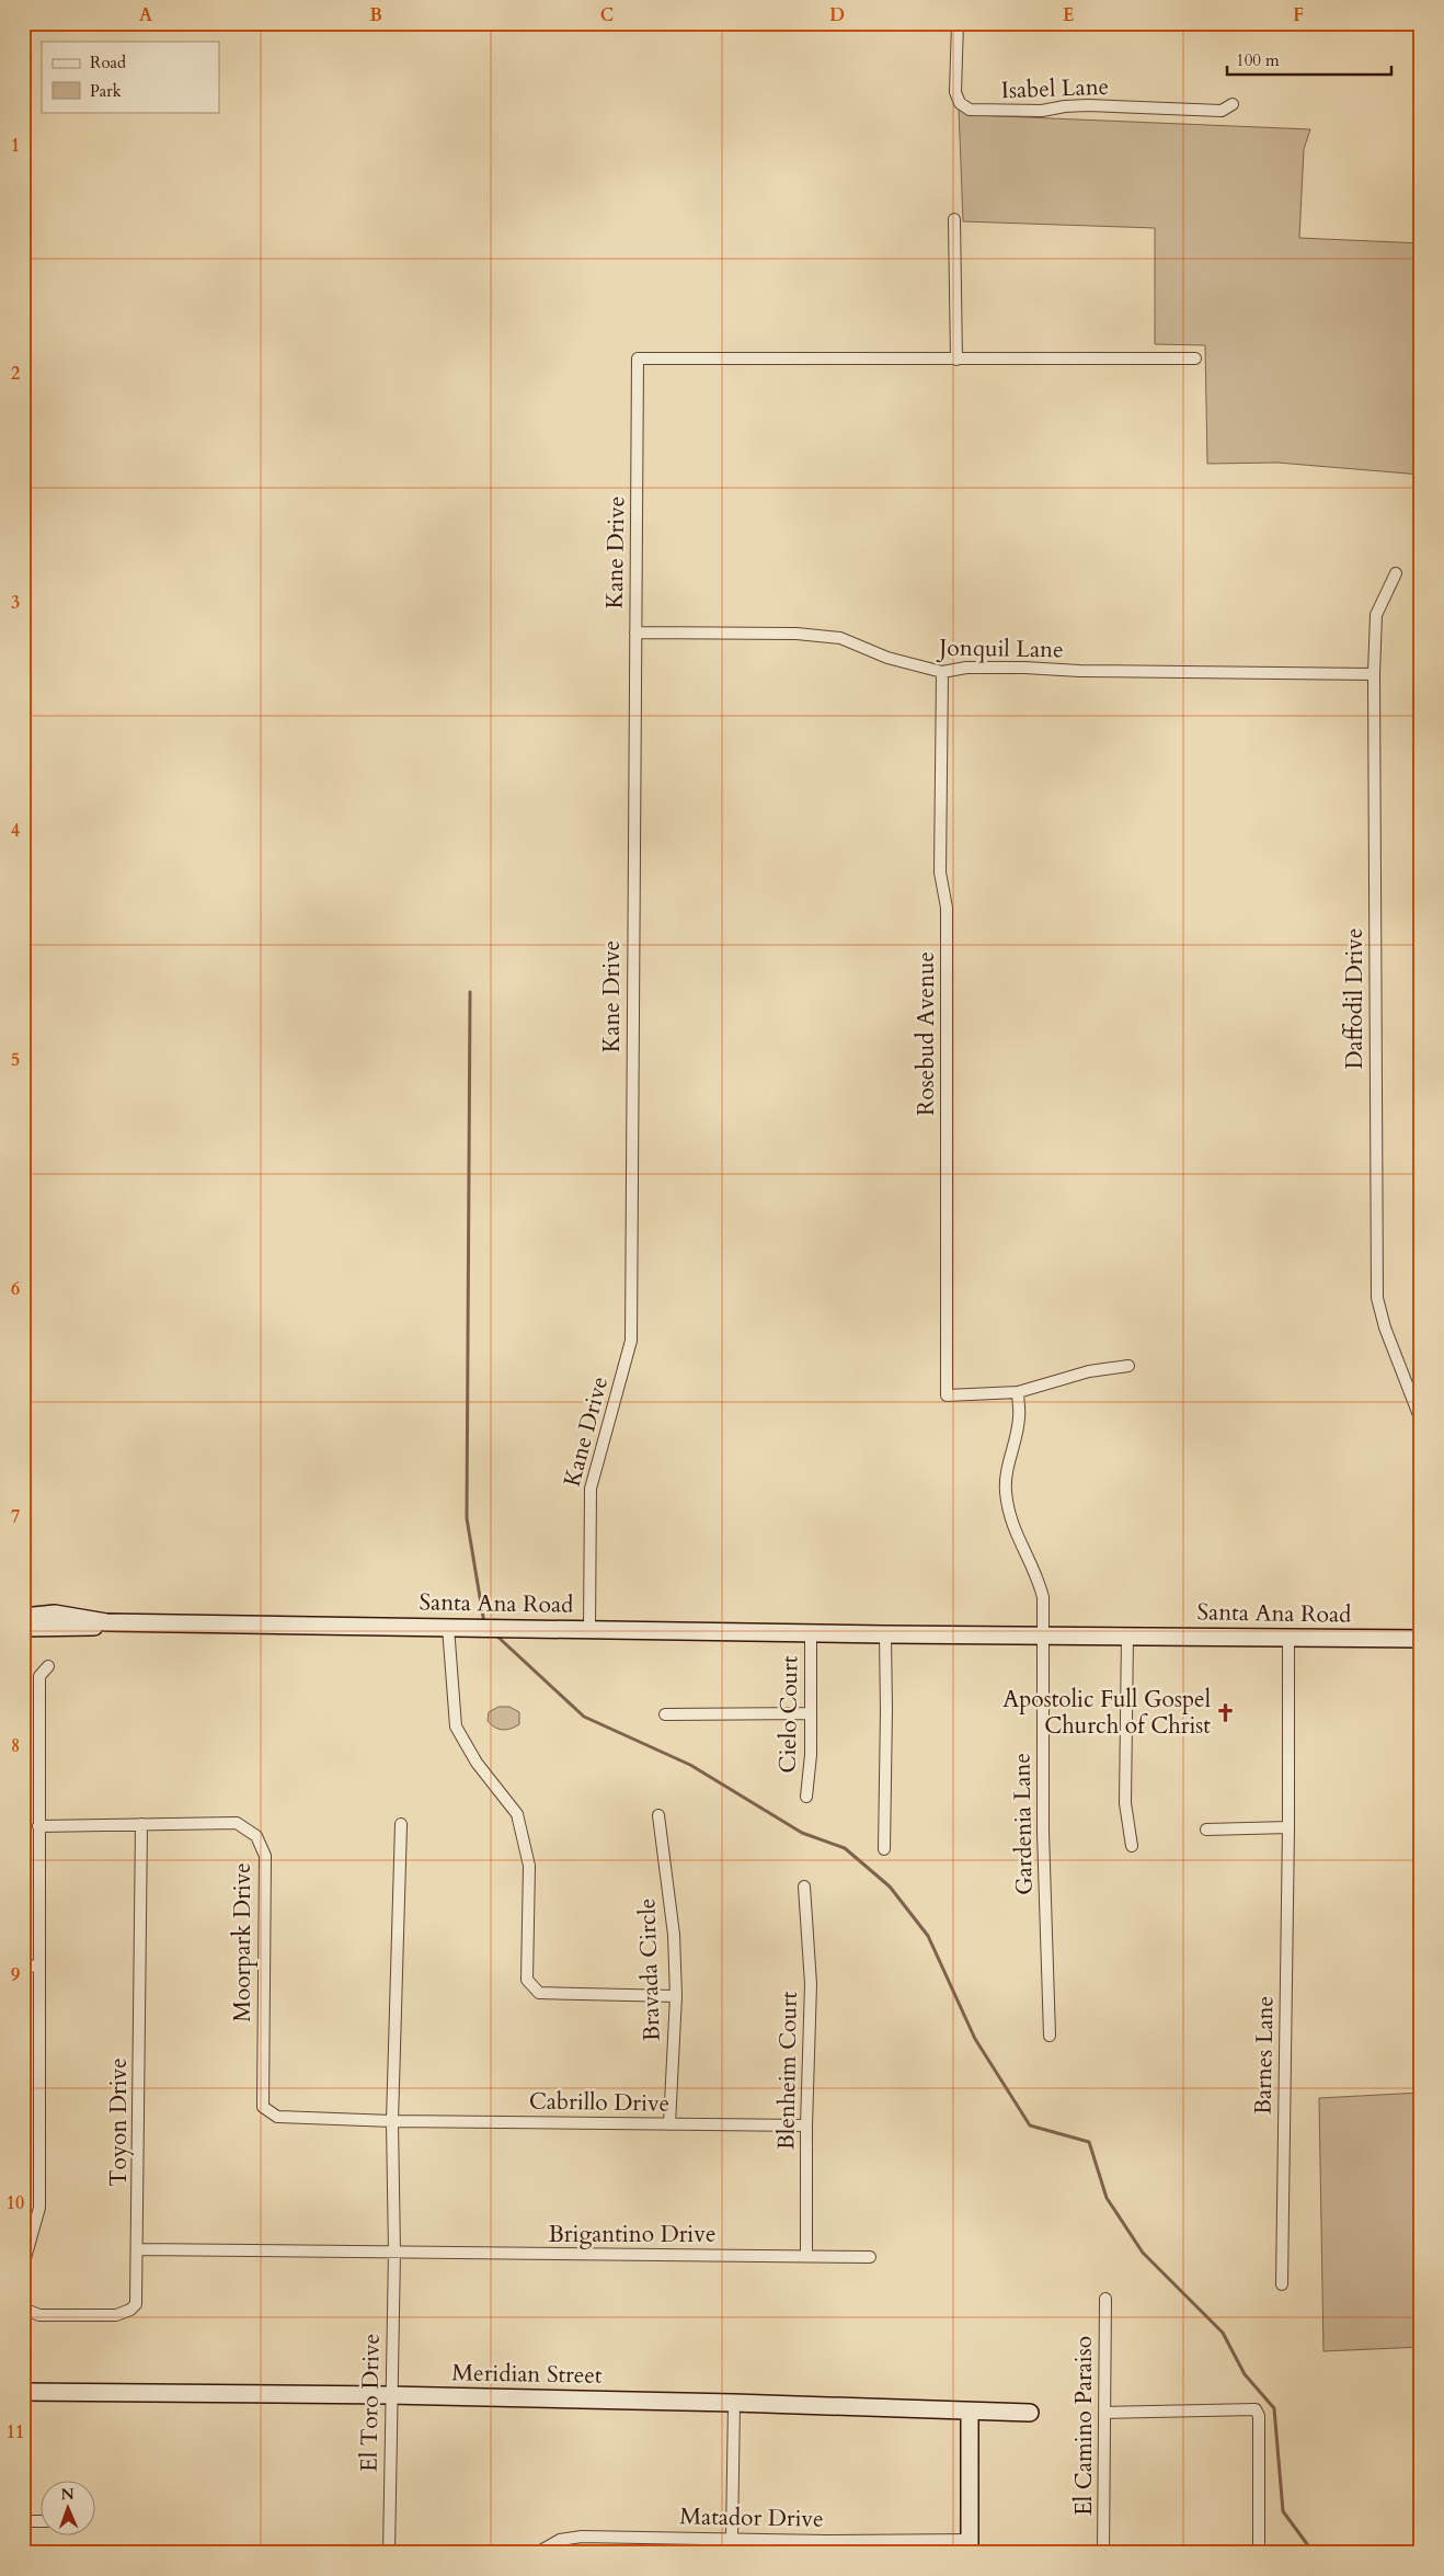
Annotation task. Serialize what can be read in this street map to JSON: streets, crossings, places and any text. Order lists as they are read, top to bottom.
{
  "streets": {
    "street": [
      "Isabel Lane",
      "Kane Drive",
      "Jonquil Lane",
      "Daffodil Drive",
      "Rosebud Avenue",
      "Santa Ana Road",
      "Cielo Court",
      "Gardenia Lane",
      "Moorpark Drive",
      "Bravada Circle",
      "Barnes Lane",
      "Blenheim Court",
      "Cabrillo Drive",
      "Toyon Drive",
      "Brigantino Drive",
      "Meridian Street",
      "El Toro Drive",
      "El Camino Paraiso",
      "Matador Drive"
    ]
  },
  "crossings": [
    ["Kane Drive", "Jonquil Lane"],
    ["Kane Drive", "Santa Ana Road"],
    ["Jonquil Lane", "Daffodil Drive"],
    ["Jonquil Lane", "Rosebud Avenue"],
    ["Rosebud Avenue", "Gardenia Lane"],
    ["Santa Ana Road", "Cielo Court"],
    ["Santa Ana Road", "Gardenia Lane"],
    ["Santa Ana Road", "Barnes Lane"],
    ["Moorpark Drive", "Cabrillo Drive"],
    ["Moorpark Drive", "Toyon Drive"],
    ["Bravada Circle", "Cabrillo Drive"],
    ["Blenheim Court", "Cabrillo Drive"],
    ["Blenheim Court", "Brigantino Drive"],
    ["Toyon Drive", "Brigantino Drive"],
    ["Brigantino Drive", "El Toro Drive"],
    ["Meridian Street", "El Toro Drive"]
  ],
  "places": {
    "church": ["Apostolic Full Gospel Church of Christ"]
  },
  "legend": ["Road", "Park"],
  "scale_bar": "100 m",
  "north": "top",
  "grid": {
    "columns": [
      "A",
      "B",
      "C",
      "D",
      "E",
      "F"
    ],
    "rows": [
      "1",
      "2",
      "3",
      "4",
      "5",
      "6",
      "7",
      "8",
      "9",
      "10",
      "11"
    ]
  }
}
